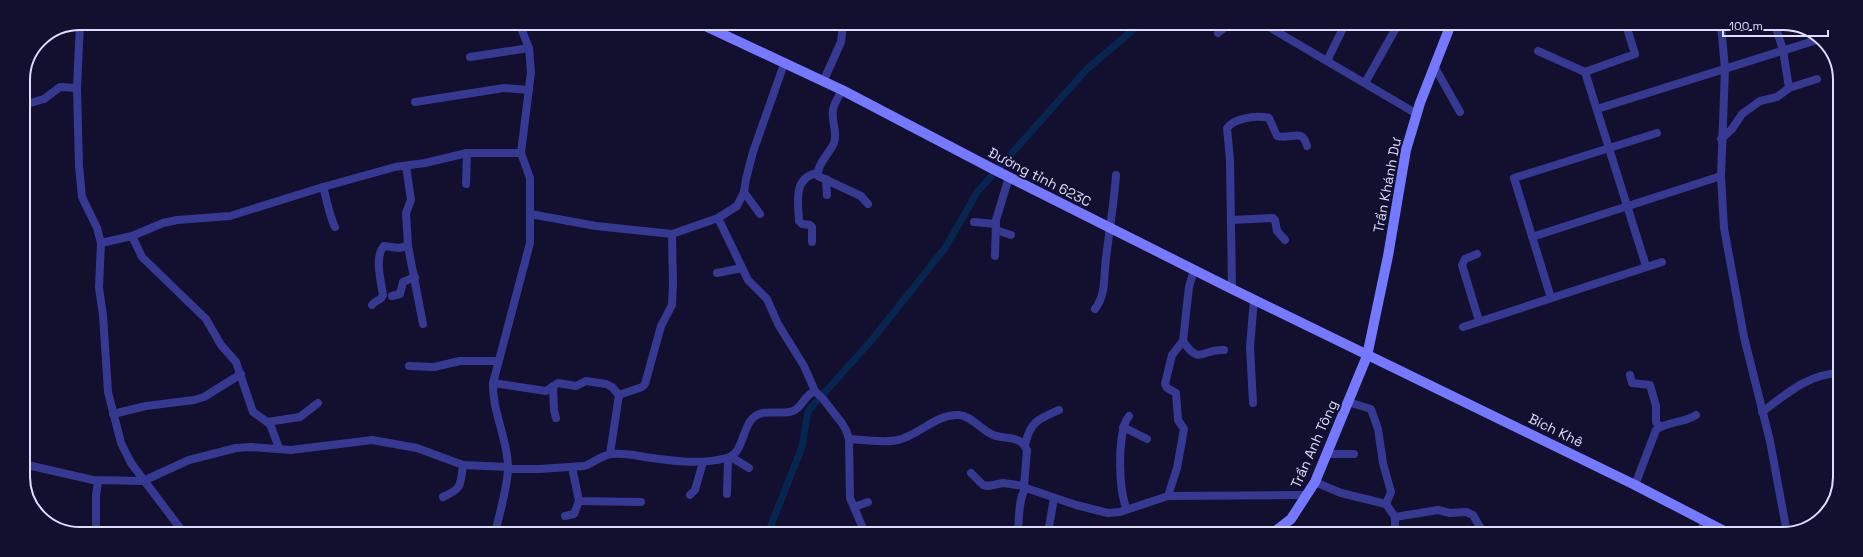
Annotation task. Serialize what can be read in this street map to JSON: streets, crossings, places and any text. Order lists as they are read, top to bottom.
{
  "streets": {
    "main road": [
      "Đường tỉnh 623C",
      "Trần Khánh Dư",
      "Bích Khê",
      "Trần Anh Tông"
    ]
  },
  "crossings": [
    ["Đường tỉnh 623C", "Trần Khánh Dư"],
    ["Đường tỉnh 623C", "Bích Khê"],
    ["Đường tỉnh 623C", "Trần Anh Tông"],
    ["Trần Khánh Dư", "Bích Khê"],
    ["Trần Khánh Dư", "Trần Anh Tông"],
    ["Bích Khê", "Trần Anh Tông"]
  ],
  "scale_bar": "100 m"
}
